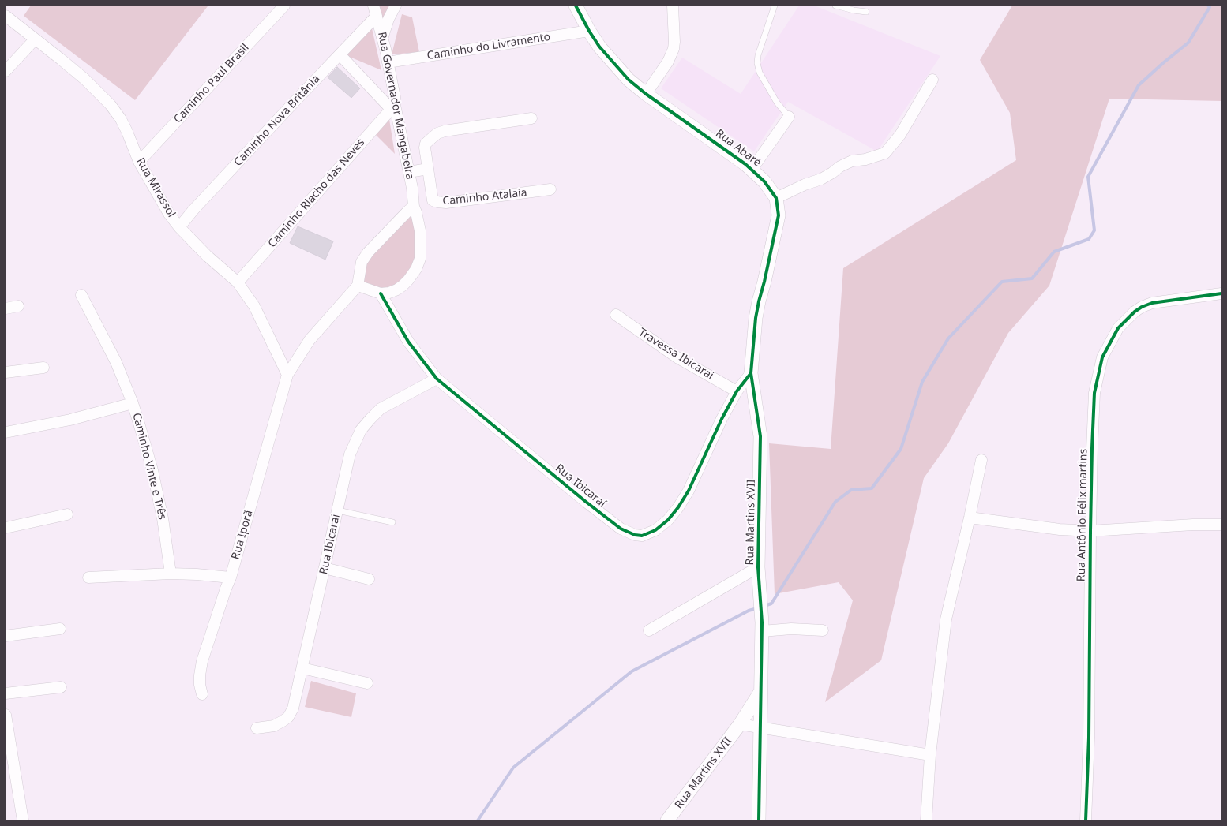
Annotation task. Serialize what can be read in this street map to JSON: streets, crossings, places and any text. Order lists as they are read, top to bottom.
{
  "streets": {
    "street": [
      "Caminho do Livramento",
      "Caminho Paul Brasil",
      "Rua Governador Mangabeira",
      "Caminho Nova Britânia",
      "Rua Abaré",
      "Rua Mirassol",
      "Caminho Riacho das Neves",
      "Caminho Atalaia",
      "Travessa Ibicarai",
      "Caminho Vinte e Três",
      "Rua Ibicaraí",
      "Rua Antônio Félix martins",
      "Rua Martins XVII",
      "Rua Iporã",
      "Rua Ibicarai"
    ]
  },
  "crossings": [
    ["Caminho do Livramento", "Rua Governador Mangabeira"],
    ["Caminho do Livramento", "Rua Abaré"],
    ["Caminho Paul Brasil", "Rua Mirassol"],
    ["Rua Governador Mangabeira", "Caminho Nova Britânia"],
    ["Rua Governador Mangabeira", "Caminho Riacho das Neves"],
    ["Rua Governador Mangabeira", "Rua Ibicaraí"],
    ["Caminho Nova Britânia", "Rua Mirassol"],
    ["Rua Abaré", "Rua Ibicaraí"],
    ["Rua Abaré", "Rua Martins XVII"],
    ["Rua Mirassol", "Caminho Riacho das Neves"],
    ["Rua Mirassol", "Rua Iporã"],
    ["Travessa Ibicarai", "Rua Ibicaraí"],
    ["Rua Ibicaraí", "Rua Martins XVII"],
    ["Rua Ibicaraí", "Rua Ibicarai"]
  ]
}
